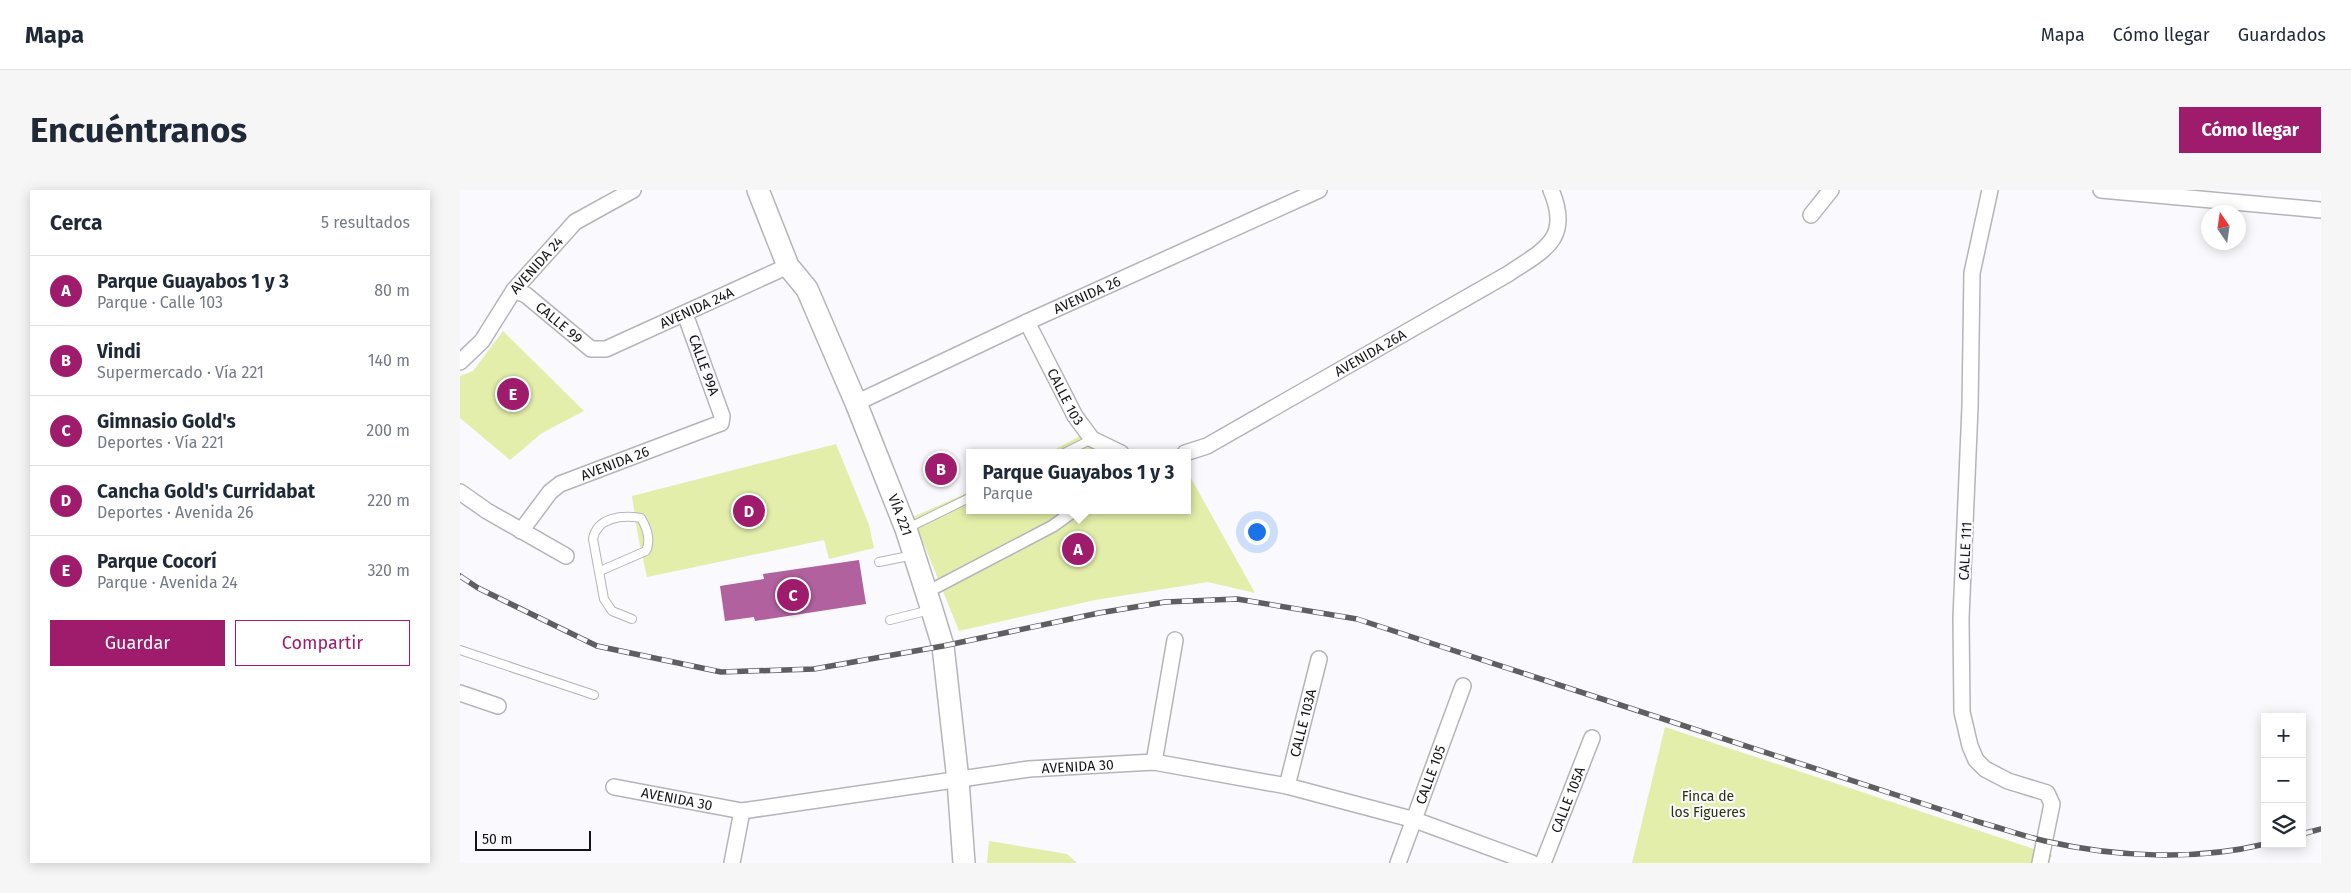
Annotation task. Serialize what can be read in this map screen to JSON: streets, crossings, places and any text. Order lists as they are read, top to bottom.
{
  "streets": {
    "main road": ["VÍA 221"],
    "street": [
      "AVENIDA 24",
      "AVENIDA 26",
      "AVENIDA 24A",
      "CALLE 99",
      "AVENIDA 26A",
      "CALLE 99A",
      "CALLE 103",
      "CALLE 111",
      "CALLE 103A",
      "AVENIDA 30",
      "CALLE 105",
      "CALLE 105A"
    ]
  },
  "crossings": [
    ["AVENIDA 24", "CALLE 99"],
    ["AVENIDA 26", "CALLE 99A"],
    ["AVENIDA 26", "CALLE 103"],
    ["AVENIDA 26", "VÍA 221"],
    ["AVENIDA 24A", "CALLE 99"],
    ["AVENIDA 24A", "CALLE 99A"],
    ["AVENIDA 24A", "VÍA 221"],
    ["VÍA 221", "AVENIDA 30"],
    ["CALLE 103A", "AVENIDA 30"],
    ["AVENIDA 30", "CALLE 105"]
  ],
  "parks": ["Finca de los Figueres"],
  "scale_bar": "50 m",
  "north": "top",
  "page": {
    "header": "Mapa",
    "nav": ["Mapa", "Cómo llegar", "Guardados"],
    "buttons": [
      "Cómo llegar",
      ["Guardar", "Compartir"]
    ],
    "title": "Encuéntranos",
    "heading": ["Cerca", "5 resultados"],
    "list": [
      {
        "mark": "A",
        "name": "Parque Guayabos 1 y 3",
        "note": "Parque · Calle 103",
        "value": "80 m"
      },
      {
        "mark": "B",
        "name": "Vindi",
        "note": "Supermercado · Vía 221",
        "value": "140 m"
      },
      {
        "mark": "C",
        "name": "Gimnasio Gold's",
        "note": "Deportes · Vía 221",
        "value": "200 m"
      },
      {
        "mark": "D",
        "name": "Cancha Gold's Curridabat",
        "note": "Deportes · Avenida 26",
        "value": "220 m"
      },
      {
        "mark": "E",
        "name": "Parque Cocorí",
        "note": "Parque · Avenida 24",
        "value": "320 m"
      }
    ],
    "pins": [
      "E",
      "B",
      "D",
      "A",
      "C"
    ],
    "popup": ["Parque Guayabos 1 y 3", "Parque"],
    "map_buttons": ["+", "−"],
    "scale": "50 m"
  }
}
